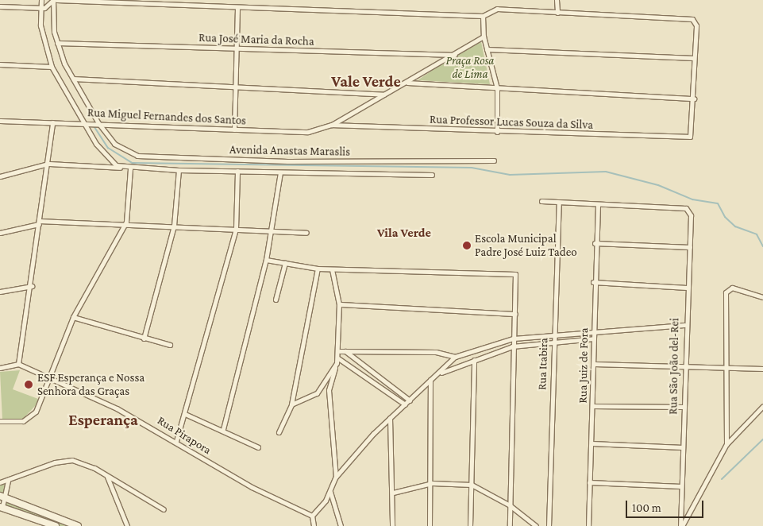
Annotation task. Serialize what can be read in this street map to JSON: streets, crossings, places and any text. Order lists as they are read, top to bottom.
{
  "streets": {
    "street": [
      "Rua José Maria da Rocha",
      "Rua Miguel Fernandes dos Santos",
      "Rua Professor Lucas Souza da Silva",
      "Avenida Anastas Maraslis",
      "Rua Itabira",
      "Rua Juiz de Fora",
      "Rua São João del-Rei",
      "Rua Pirapora"
    ]
  },
  "crossings": [
    ["Rua José Maria da Rocha", "Avenida Anastas Maraslis"],
    ["Rua Miguel Fernandes dos Santos", "Rua Professor Lucas Souza da Silva"],
    ["Rua Miguel Fernandes dos Santos", "Avenida Anastas Maraslis"],
    ["Rua Juiz de Fora", "Rua São João del-Rei"]
  ],
  "districts": ["Vale Verde", "Vila Verde", "Esperança"],
  "parks": ["Praça Rosa de Lima"],
  "places": ["Escola Municipal Padre José Luiz Tadeo", "ESF Esperança e Nossa Senhora das Graças"],
  "scale_bar": "100 m"
}
